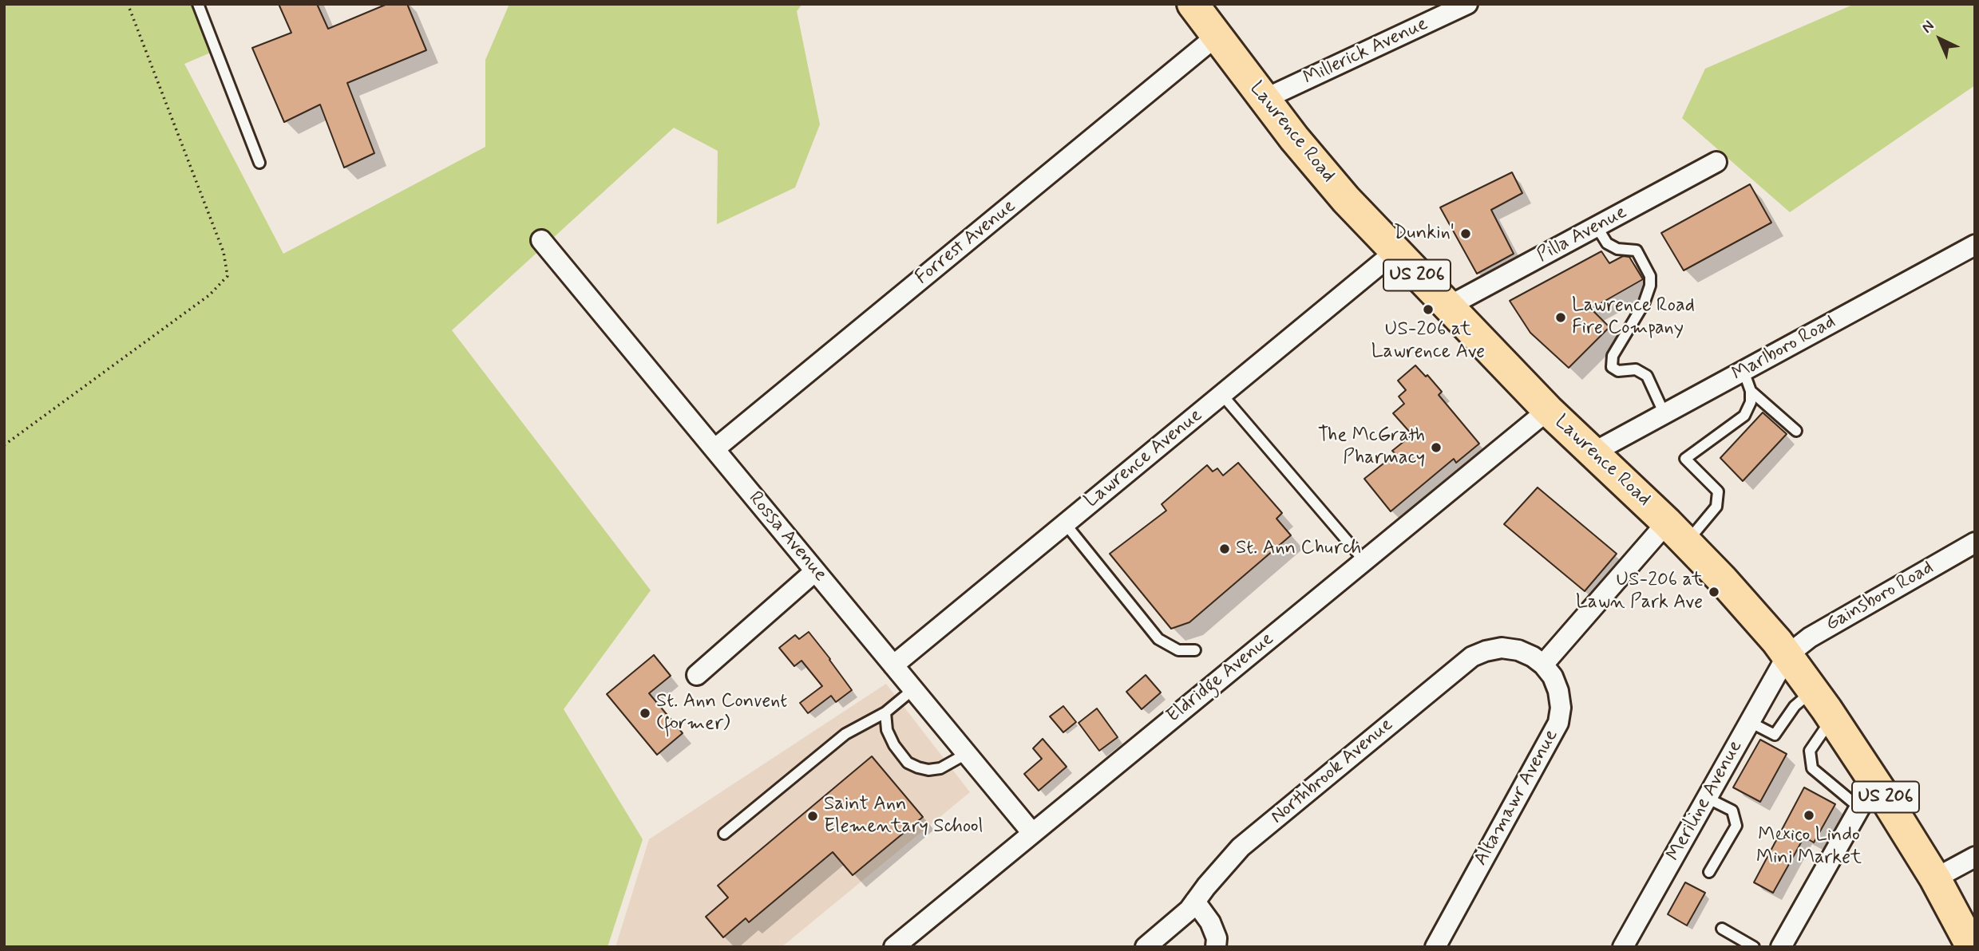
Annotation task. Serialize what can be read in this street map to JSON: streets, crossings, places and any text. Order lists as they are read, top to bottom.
{
  "streets": {
    "main road": ["Lawrence Road", "US 206"],
    "street": [
      "Millerick Avenue",
      "Pilla Avenue",
      "Forrest Avenue",
      "Marlboro Road",
      "Lawrence Avenue",
      "Rossa Avenue",
      "Gainsboro Road",
      "Eldridge Avenue",
      "Northbrook Avenue",
      "Altamawr Avenue",
      "Meriline Avenue"
    ]
  },
  "crossings": [
    ["Millerick Avenue", "Lawrence Road"],
    ["Lawrence Road", "Pilla Avenue"],
    ["Lawrence Road", "Forrest Avenue"],
    ["Lawrence Road", "Marlboro Road"],
    ["Lawrence Road", "Lawrence Avenue"],
    ["Lawrence Road", "Gainsboro Road"],
    ["Lawrence Road", "Eldridge Avenue"],
    ["Lawrence Road", "Meriline Avenue"],
    ["Forrest Avenue", "Rossa Avenue"],
    ["Lawrence Avenue", "Rossa Avenue"],
    ["Rossa Avenue", "Eldridge Avenue"],
    ["Gainsboro Road", "Meriline Avenue"],
    ["Northbrook Avenue", "Altamawr Avenue"]
  ],
  "places": [
    "Dunkin'",
    "US-206 at Lawrence Ave",
    "Lawrence Road Fire Company",
    "The McGrath Pharmacy",
    "St. Ann Church",
    "US-206 at Lawn Park Ave",
    "St. Ann Convent (former)",
    "Mexico Lindo Mini Market",
    "Saint Ann Elementary School"
  ],
  "north": "top left"
}
